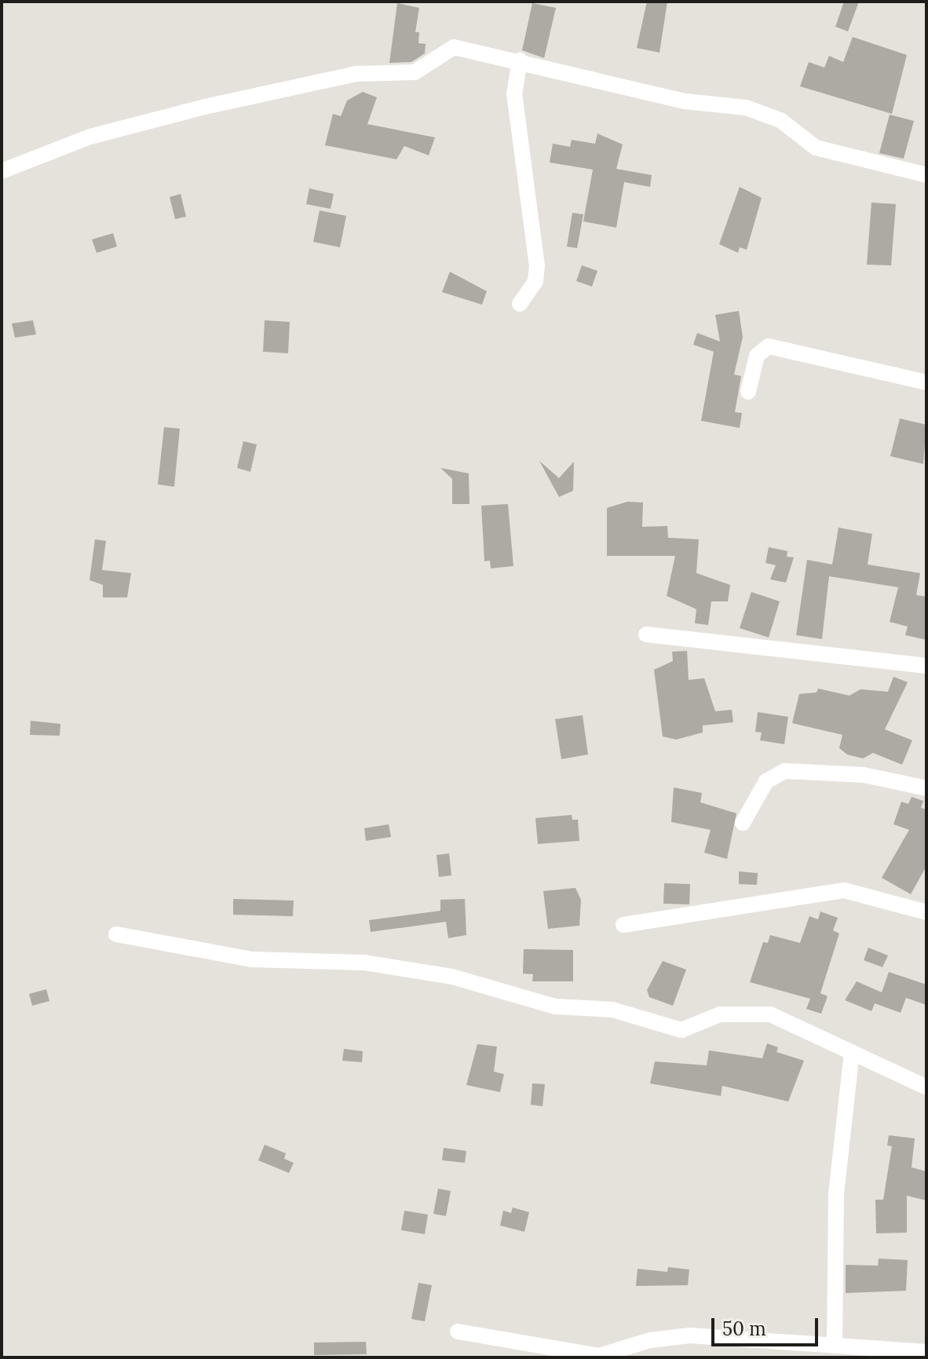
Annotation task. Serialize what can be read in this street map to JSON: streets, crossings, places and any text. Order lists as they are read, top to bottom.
{
  "scale_bar": "50 m"
}
